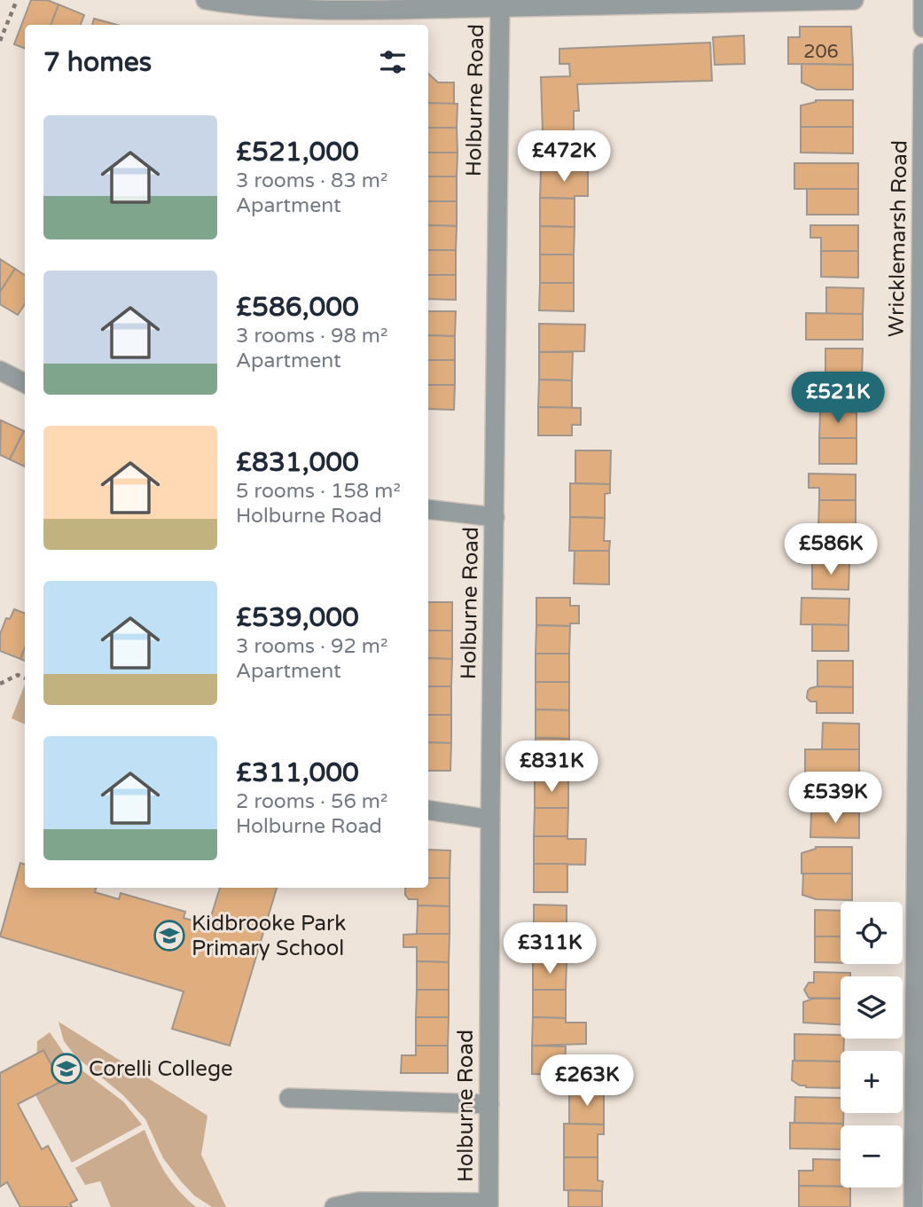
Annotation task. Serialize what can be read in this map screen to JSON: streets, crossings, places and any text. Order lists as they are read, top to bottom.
{
  "streets": {
    "street": ["Holburne Road", "Wricklemarsh Road"]
  },
  "places": {
    "school or university": ["Kidbrooke Park Primary School", "Corelli College"]
  },
  "house_numbers": ["206"],
  "page": {
    "heading": "7 homes",
    "list": [
      {
        "name": "£521,000",
        "note": "3 rooms · 83 m² · Apartment"
      },
      {
        "name": "£586,000",
        "note": "3 rooms · 98 m² · Apartment"
      },
      {
        "name": "£831,000",
        "note": "5 rooms · 158 m² · Holburne Road"
      },
      {
        "name": "£539,000",
        "note": "3 rooms · 92 m² · Apartment"
      },
      {
        "name": "£311,000",
        "note": "2 rooms · 56 m² · Holburne Road"
      }
    ],
    "price": [
      "£472K",
      "£521K",
      "£586K",
      "£831K",
      "£539K",
      "£311K",
      "£263K"
    ],
    "map_buttons": ["+", "−"]
  }
}
